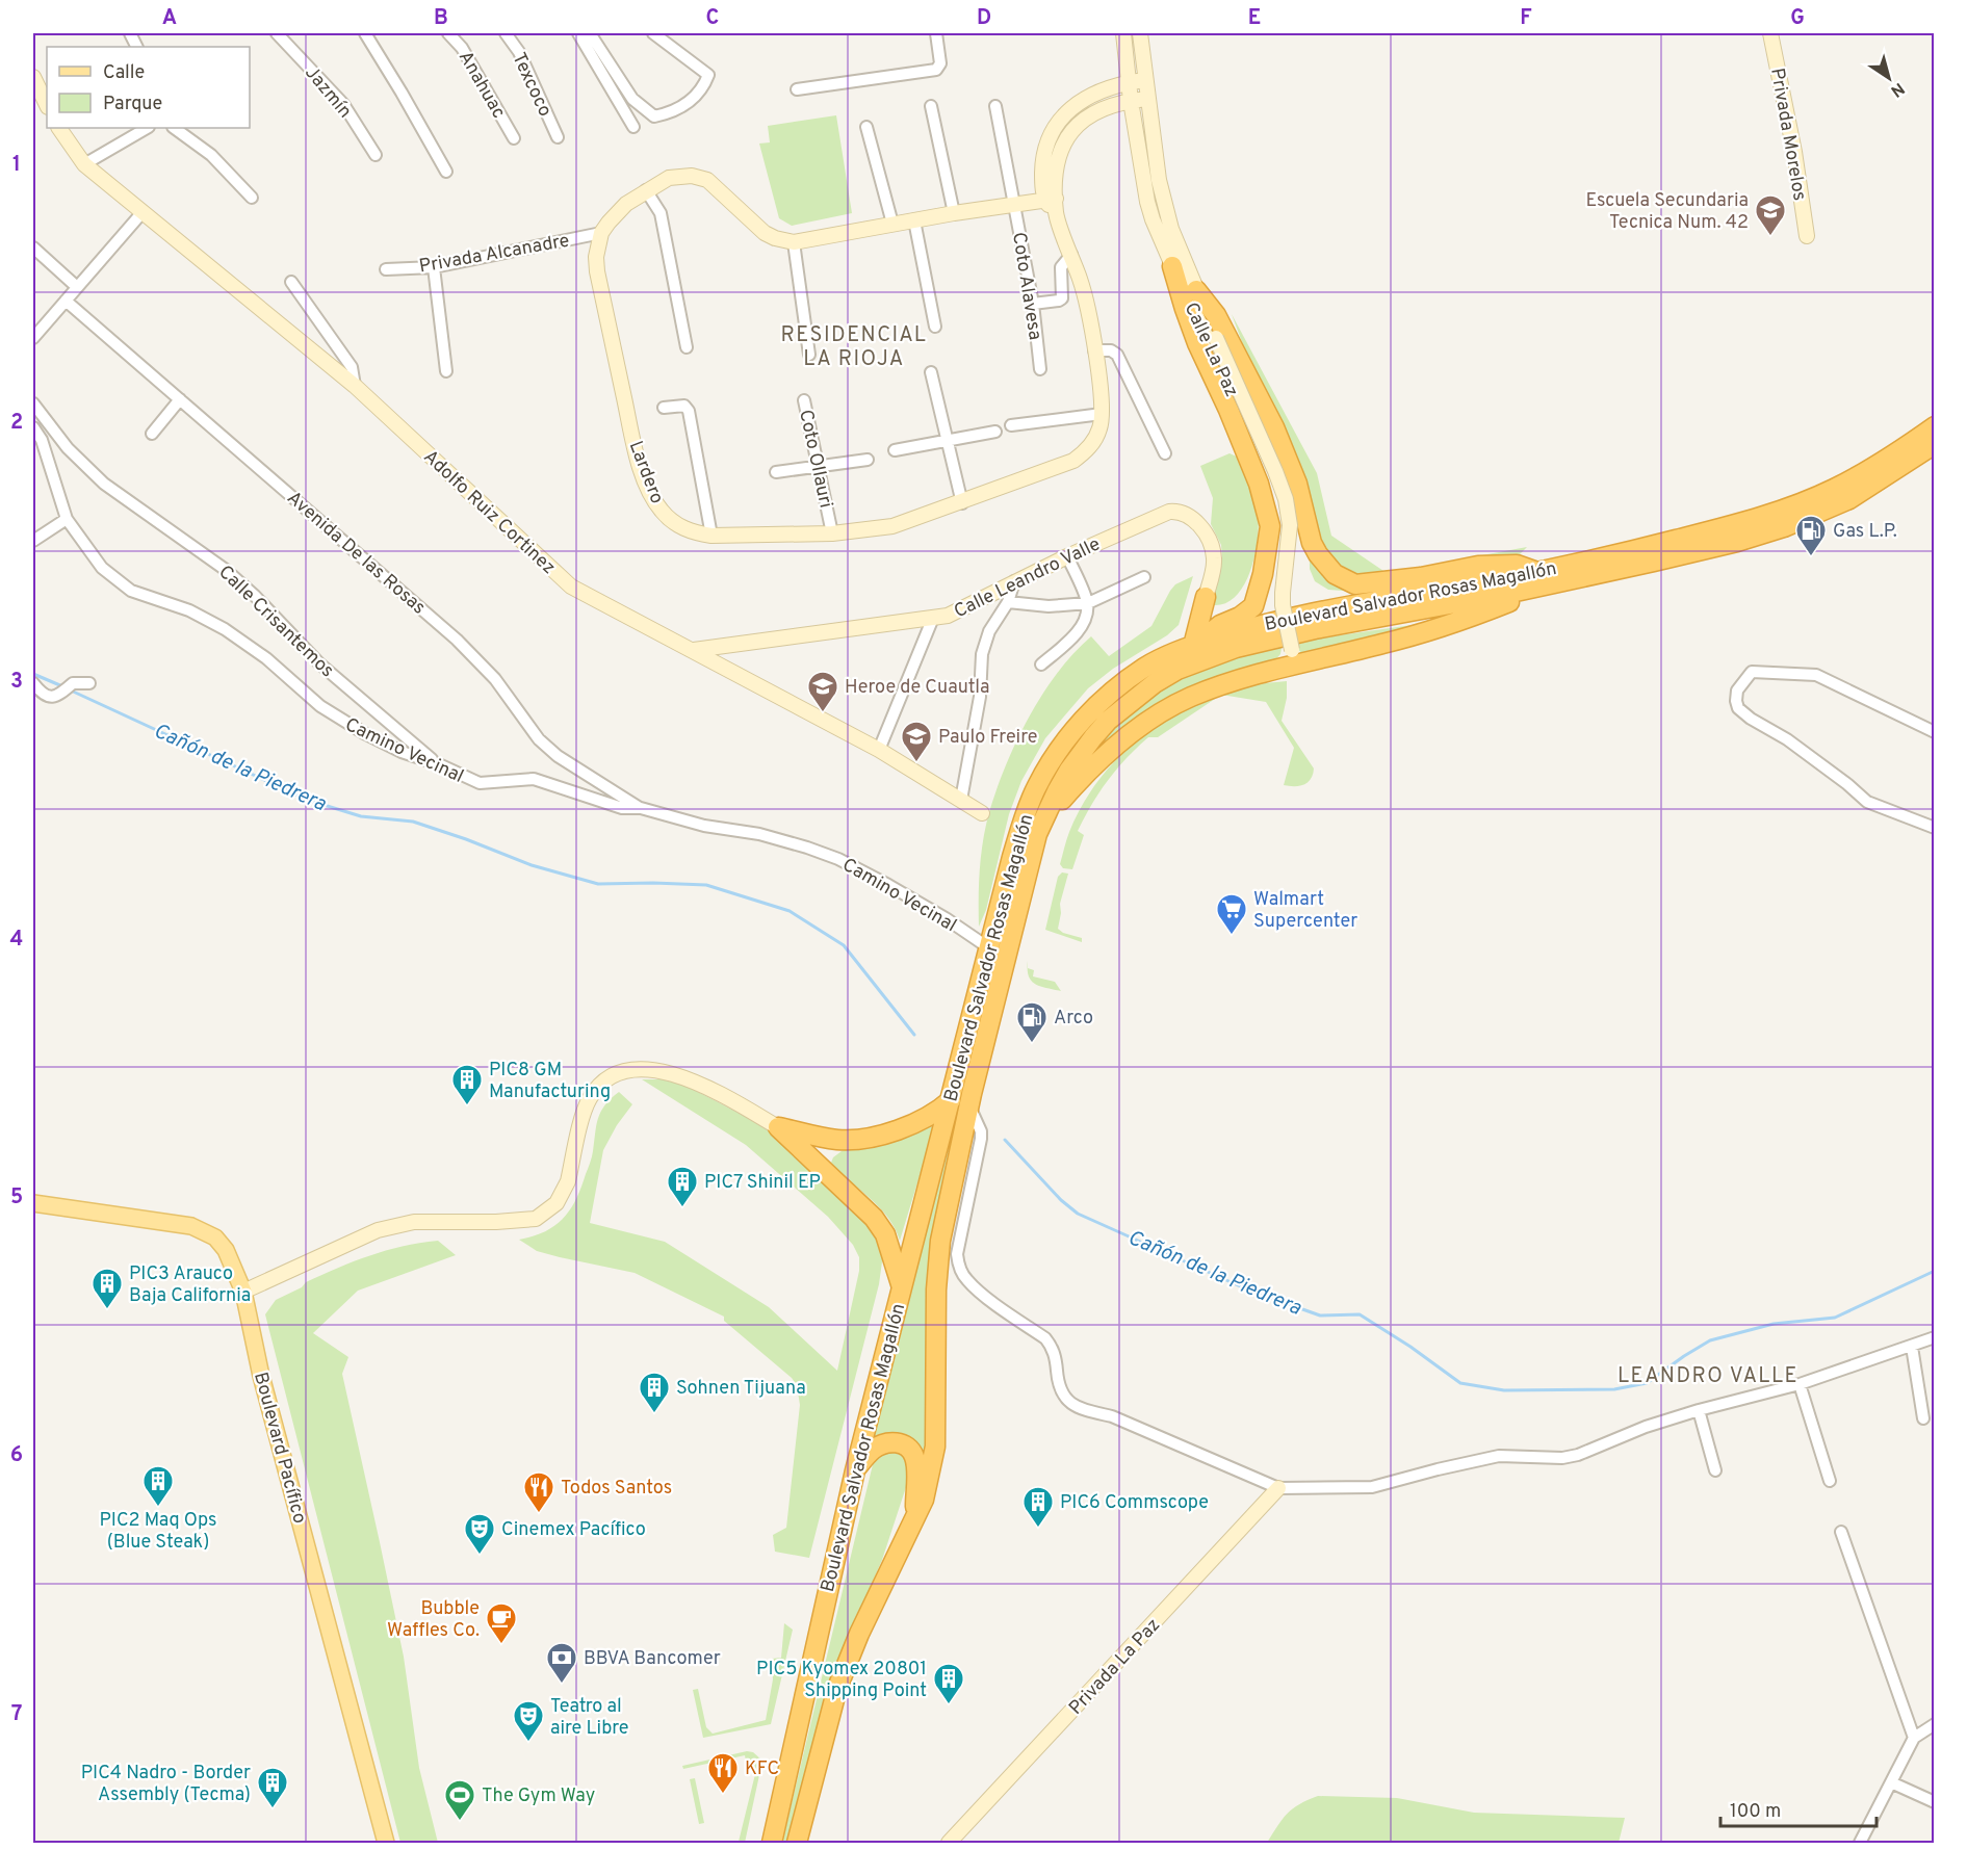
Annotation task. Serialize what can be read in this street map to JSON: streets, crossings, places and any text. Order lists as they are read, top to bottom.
{
  "streets": {
    "highway": ["Boulevard Salvador Rosas Magallón"],
    "main road": ["Boulevard Pacífico"],
    "street": [
      "Anahuac",
      "Texcoco",
      "Jazmín",
      "Privada Morelos",
      "Privada Alcanadre",
      "Coto Alavesa",
      "Calle La Paz",
      "Coto Ollauri",
      "Lardero",
      "Adolfo Ruiz Cortinez",
      "Avenida De las Rosas",
      "Calle Leandro Valle",
      "Calle Crisantemos",
      "Camino Vecinal",
      "Privada La Paz"
    ]
  },
  "crossings": [
    ["Privada Alcanadre", "Lardero"],
    ["Coto Ollauri", "Lardero"],
    ["Adolfo Ruiz Cortinez", "Calle Leandro Valle"],
    ["Avenida De las Rosas", "Camino Vecinal"],
    ["Boulevard Salvador Rosas Magallón", "Camino Vecinal"],
    ["Calle Crisantemos", "Camino Vecinal"]
  ],
  "districts": ["RESIDENCIAL LA RIOJA", "LEANDRO VALLE"],
  "water": ["Cañón de la Piedrera"],
  "places": {
    "school or university": ["Escuela Secundaria Tecnica Num. 42", "Heroe de Cuautla", "Paulo Freire"],
    "fuel station": ["Gas L.P.", "Arco"],
    "supermarket": ["Walmart Supercenter"],
    "building": [
      "PIC8 GM Manufacturing",
      "PIC7 Shinil EP",
      "PIC3 Arauco Baja California",
      "Sohnen Tijuana",
      "PIC2 Maq Ops (Blue Steak)",
      "PIC6 Commscope",
      "PIC5 Kyomex 20801 Shipping Point",
      "PIC4 Nadro - Border Assembly (Tecma)"
    ],
    "restaurant": ["Todos Santos", "KFC"],
    "theatre": ["Cinemex Pacífico", "Teatro al aire Libre"],
    "cafe": ["Bubble Waffles Co."],
    "bank": ["BBVA Bancomer"],
    "sports": ["The Gym Way"]
  },
  "legend": ["Calle", "Parque"],
  "scale_bar": "100 m",
  "north": "bottom right",
  "grid": {
    "columns": [
      "A",
      "B",
      "C",
      "D",
      "E",
      "F",
      "G"
    ],
    "rows": [
      "1",
      "2",
      "3",
      "4",
      "5",
      "6",
      "7"
    ]
  }
}
